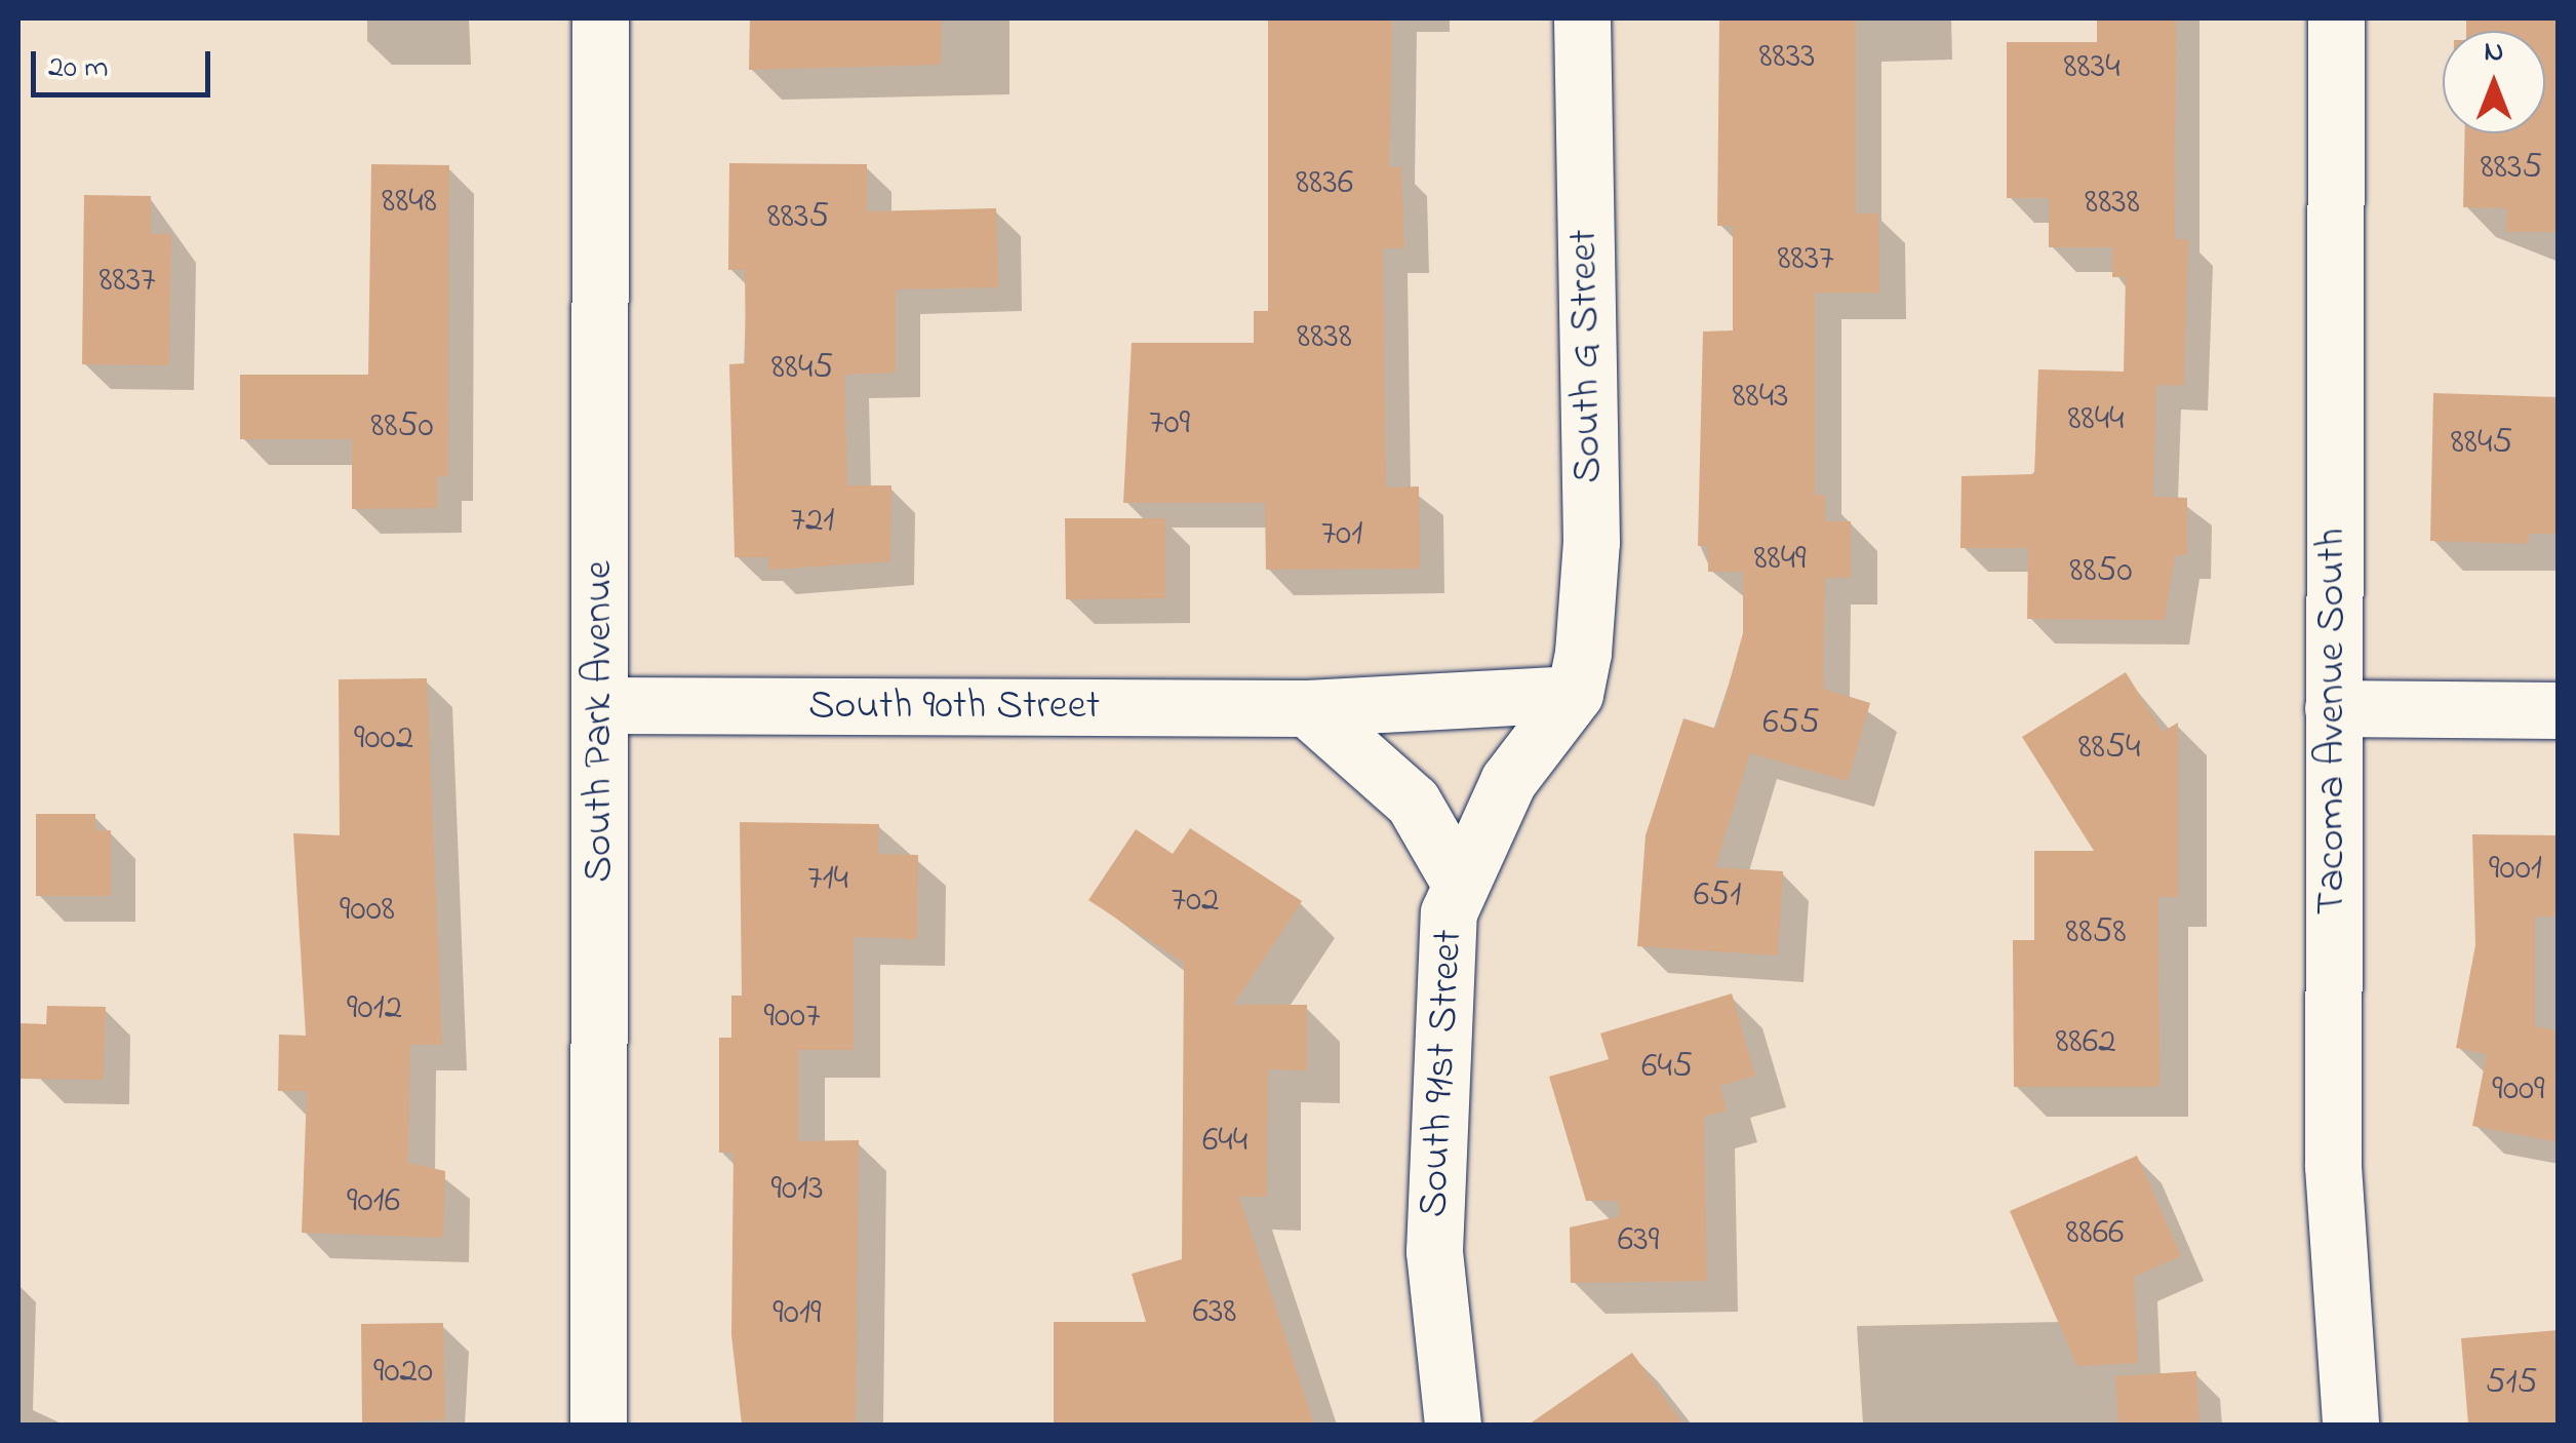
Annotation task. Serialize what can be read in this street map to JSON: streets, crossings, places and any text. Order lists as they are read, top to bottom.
{
  "streets": {
    "street": [
      "South G Street",
      "South 90th Street",
      "South Park Avenue",
      "Tacoma Avenue South",
      "South 91st Street"
    ]
  },
  "crossings": [
    ["South G Street", "South 90th Street"],
    ["South G Street", "South 91st Street"],
    ["South 90th Street", "South Park Avenue"],
    ["South 90th Street", "South 91st Street"]
  ],
  "house_numbers": [
    "8833",
    "8834",
    "8835",
    "8836",
    "8848",
    "8838",
    "8835",
    "8837",
    "8837",
    "8838",
    "8845",
    "8843",
    "8844",
    "709",
    "8850",
    "8845",
    "721",
    "701",
    "8849",
    "8850",
    "655",
    "9002",
    "8854",
    "9001",
    "714",
    "651",
    "702",
    "9008",
    "8858",
    "9012",
    "9007",
    "8862",
    "645",
    "9009",
    "644",
    "9013",
    "9016",
    "8866",
    "639",
    "638",
    "9019",
    "9020",
    "515"
  ],
  "scale_bar": "20 m",
  "north": "top"
}
